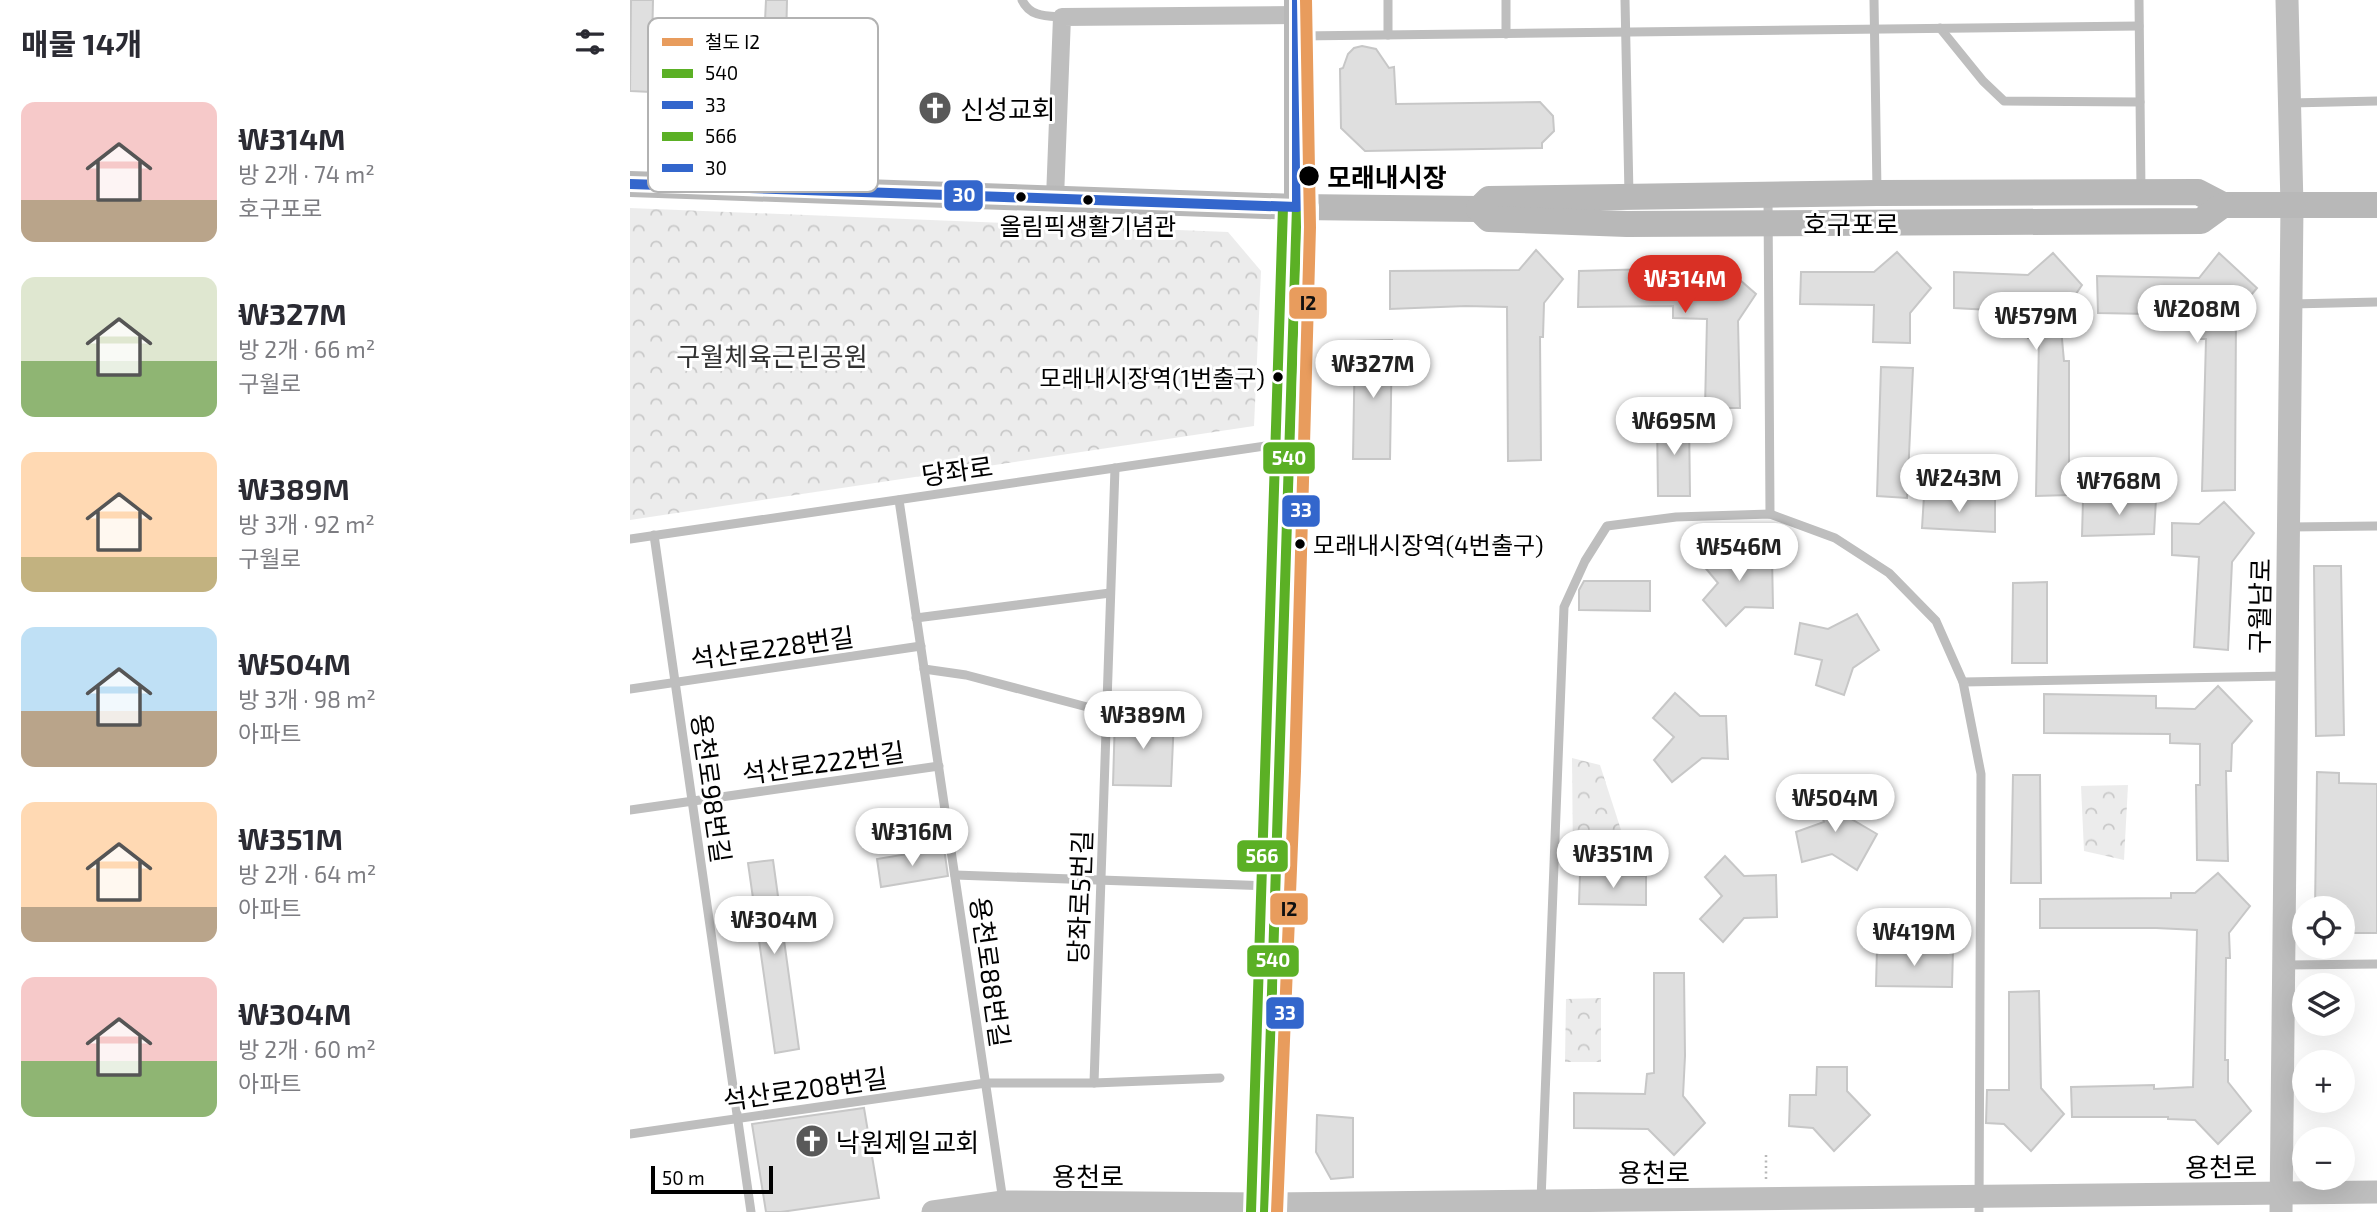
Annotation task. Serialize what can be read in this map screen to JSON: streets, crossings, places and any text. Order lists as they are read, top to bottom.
{
  "streets": {
    "main road": ["호구포로"],
    "street": ["구월남로", "용천로"],
    "lane": [
      "당좌로",
      "석산로228번길",
      "석산로222번길",
      "용천로98번길",
      "당좌로5번길",
      "용천로88번길",
      "석산로208번길"
    ]
  },
  "crossings": [
    ["호구포로", "구월남로"],
    ["당좌로", "용천로98번길"],
    ["당좌로", "당좌로5번길"],
    ["당좌로", "용천로88번길"],
    ["구월남로", "용천로"],
    ["석산로228번길", "용천로98번길"],
    ["석산로228번길", "용천로88번길"],
    ["석산로222번길", "용천로98번길"],
    ["석산로222번길", "용천로88번길"],
    ["용천로98번길", "석산로208번길"],
    ["당좌로5번길", "석산로208번길"],
    ["용천로88번길", "석산로208번길"],
    ["용천로88번길", "용천로"]
  ],
  "parks": ["구월체육근린공원"],
  "places": {
    "church": ["신성교회", "낙원제일교회"],
    "other": [
      "모래내시장",
      "올림픽생활기념관",
      "모래내시장역(1번출구)",
      "모래내시장역(4번출구)"
    ]
  },
  "lines": [
    "rail line I2",
    "transit line 30",
    "transit line 540",
    "transit line 33",
    "transit line 566"
  ],
  "legend": [
    "철도 I2",
    "540",
    "33",
    "566",
    "30"
  ],
  "scale_bar": "50 m",
  "page": {
    "heading": "매물 14개",
    "list": [
      {
        "name": "₩314M",
        "note": "방 2개 · 74 m² · 호구포로"
      },
      {
        "name": "₩327M",
        "note": "방 2개 · 66 m² · 구월로"
      },
      {
        "name": "₩389M",
        "note": "방 3개 · 92 m² · 구월로"
      },
      {
        "name": "₩504M",
        "note": "방 3개 · 98 m² · 아파트"
      },
      {
        "name": "₩351M",
        "note": "방 2개 · 64 m² · 아파트"
      },
      {
        "name": "₩304M",
        "note": "방 2개 · 60 m² · 아파트"
      }
    ],
    "price": [
      "₩314M",
      "₩208M",
      "₩579M",
      "₩327M",
      "₩695M",
      "₩243M",
      "₩768M",
      "₩546M",
      "₩389M",
      "₩504M",
      "₩316M",
      "₩351M",
      "₩304M",
      "₩419M"
    ],
    "map_buttons": ["+", "−"],
    "scale": "50 m"
  }
}
